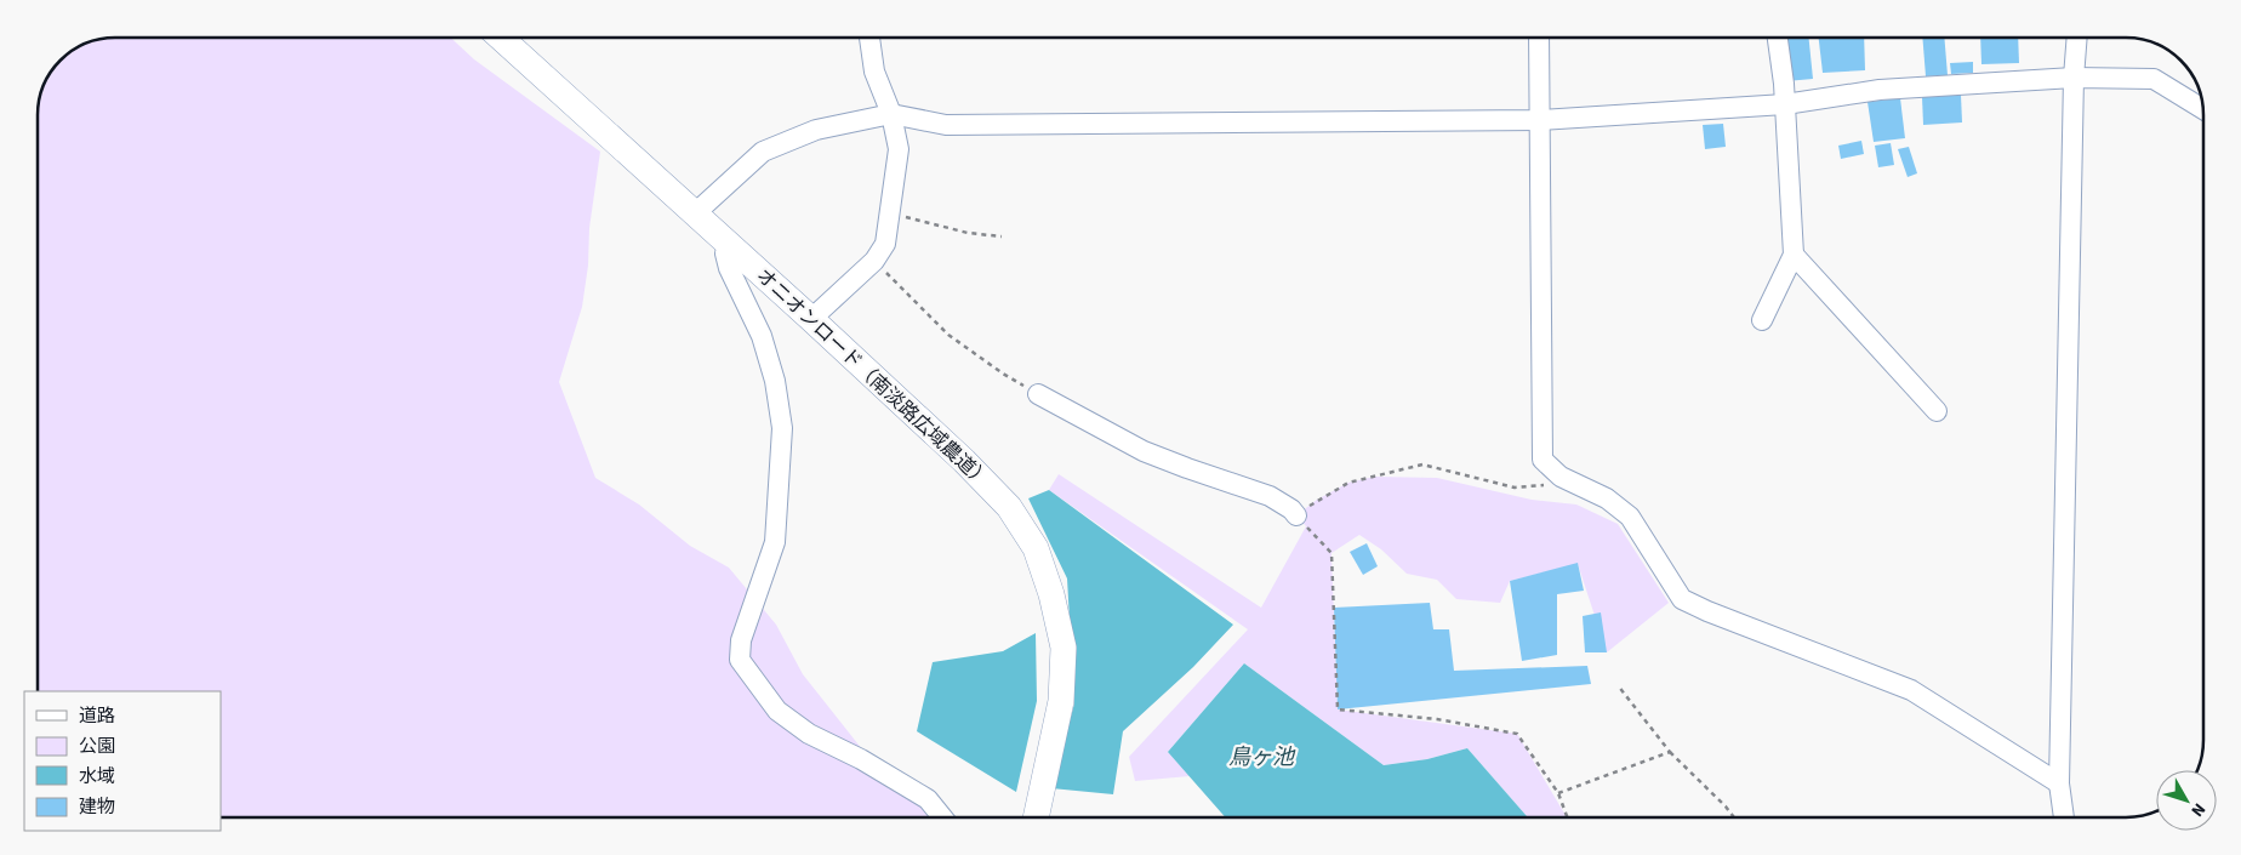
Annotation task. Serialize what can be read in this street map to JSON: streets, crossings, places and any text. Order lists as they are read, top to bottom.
{
  "streets": {
    "street": ["オニオンロード（南淡路広域農道）"]
  },
  "water": ["鳥ヶ池"],
  "legend": [
    "道路",
    "公園",
    "水域",
    "建物"
  ],
  "north": "bottom right"
}
